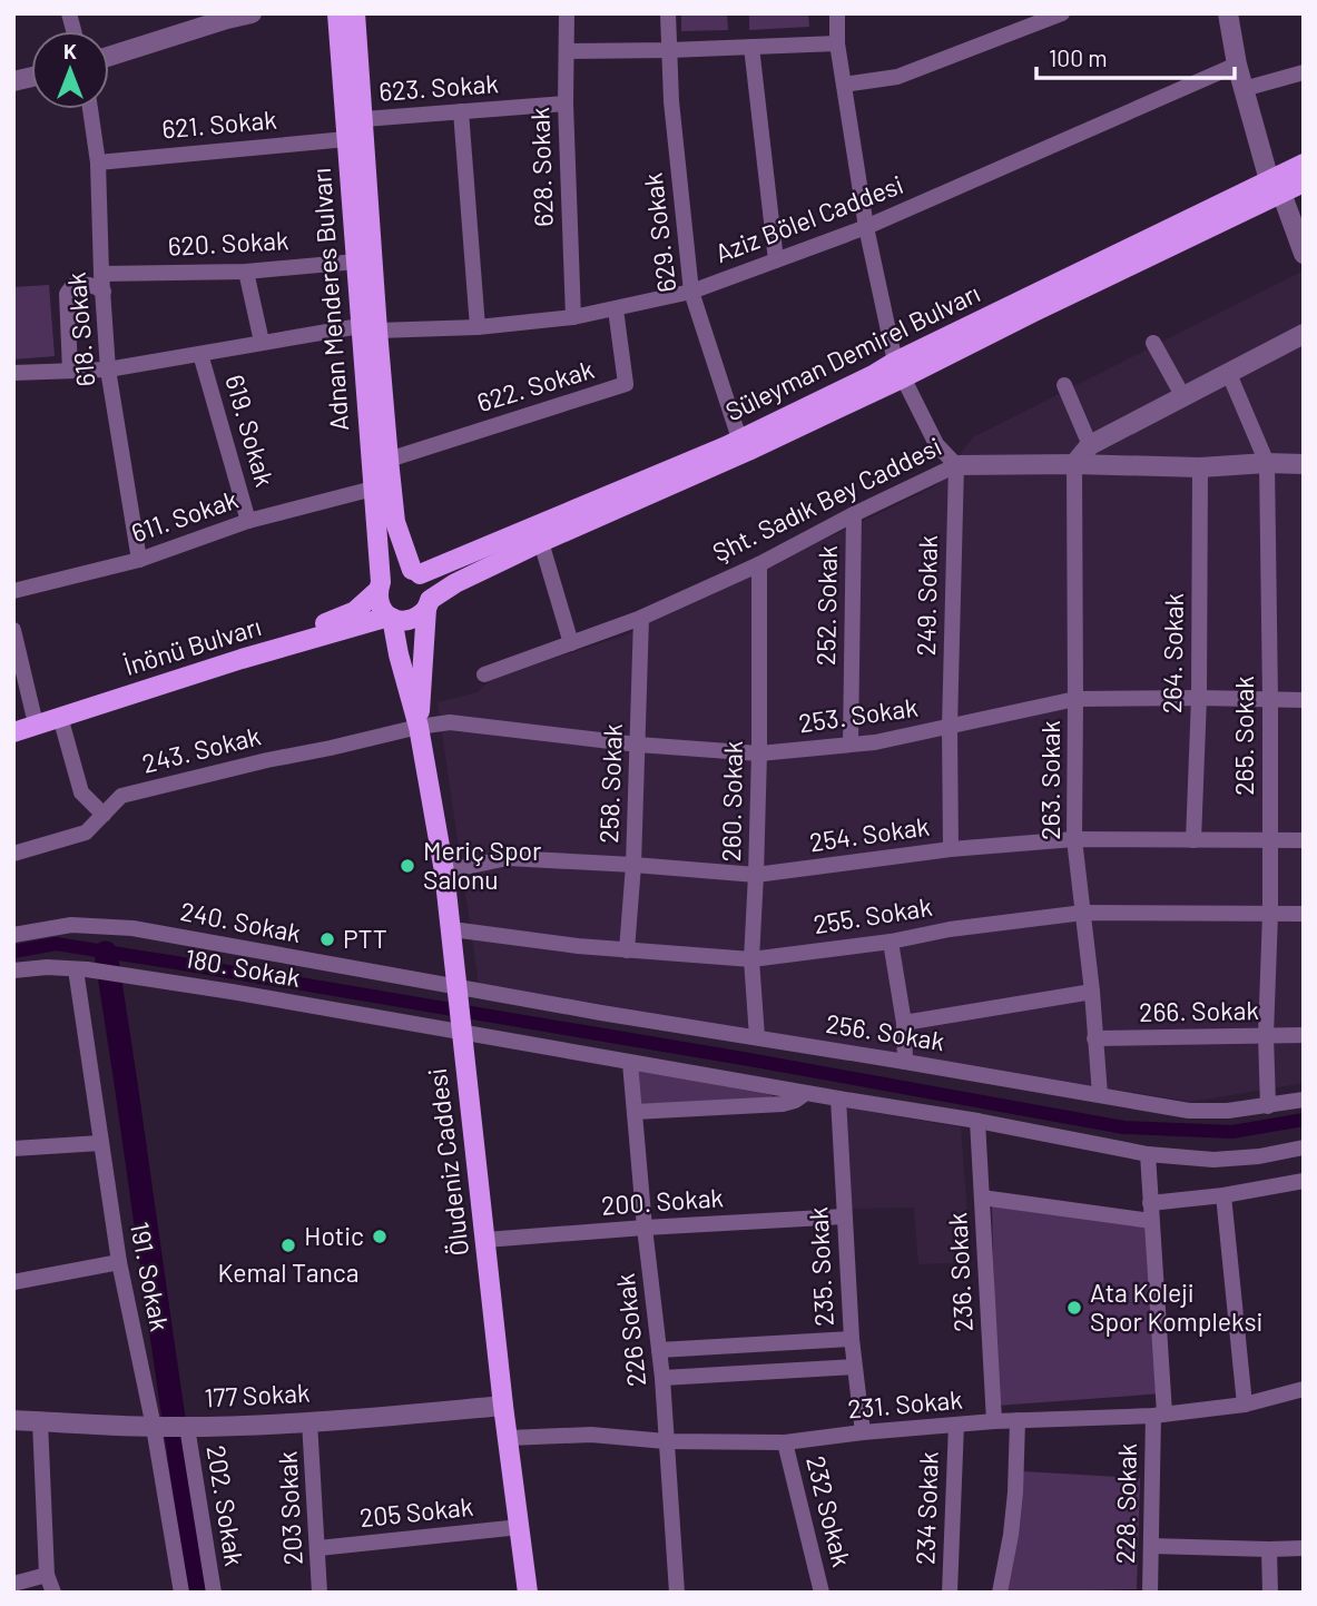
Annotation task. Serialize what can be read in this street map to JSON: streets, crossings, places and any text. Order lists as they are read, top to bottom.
{
  "streets": {
    "main road": [
      "Adnan Menderes Bulvarı",
      "Süleyman Demirel Bulvarı",
      "İnönü Bulvarı",
      "Öludeniz Caddesi"
    ],
    "street": [
      "623. Sokak",
      "621. Sokak",
      "628. Sokak",
      "Aziz Bölel Caddesi",
      "629. Sokak",
      "620. Sokak",
      "618. Sokak",
      "622. Sokak",
      "619. Sokak",
      "Şht. Sadık Bey Caddesi",
      "611. Sokak",
      "249. Sokak",
      "252. Sokak",
      "264. Sokak",
      "253. Sokak",
      "265. Sokak",
      "243. Sokak",
      "263. Sokak",
      "258. Sokak",
      "260. Sokak",
      "254. Sokak",
      "255. Sokak",
      "240. Sokak",
      "180. Sokak",
      "266. Sokak",
      "256. Sokak",
      "200. Sokak",
      "235. Sokak",
      "236. Sokak",
      "191. Sokak",
      "226 Sokak",
      "177 Sokak",
      "231. Sokak",
      "228. Sokak",
      "202. Sokak",
      "203 Sokak",
      "234 Sokak",
      "232 Sokak",
      "205 Sokak"
    ]
  },
  "crossings": [
    ["623. Sokak", "628. Sokak"],
    ["623. Sokak", "Adnan Menderes Bulvarı"],
    ["621. Sokak", "Adnan Menderes Bulvarı"],
    ["621. Sokak", "618. Sokak"],
    ["628. Sokak", "Aziz Bölel Caddesi"],
    ["Aziz Bölel Caddesi", "629. Sokak"],
    ["Aziz Bölel Caddesi", "Adnan Menderes Bulvarı"],
    ["Aziz Bölel Caddesi", "618. Sokak"],
    ["Aziz Bölel Caddesi", "622. Sokak"],
    ["Aziz Bölel Caddesi", "619. Sokak"],
    ["629. Sokak", "Süleyman Demirel Bulvarı"],
    ["620. Sokak", "Adnan Menderes Bulvarı"],
    ["620. Sokak", "618. Sokak"],
    ["Adnan Menderes Bulvarı", "Süleyman Demirel Bulvarı"],
    ["Adnan Menderes Bulvarı", "622. Sokak"],
    ["Adnan Menderes Bulvarı", "611. Sokak"],
    ["Adnan Menderes Bulvarı", "İnönü Bulvarı"],
    ["Adnan Menderes Bulvarı", "253. Sokak"],
    ["Adnan Menderes Bulvarı", "243. Sokak"],
    ["Adnan Menderes Bulvarı", "Öludeniz Caddesi"],
    ["618. Sokak", "611. Sokak"],
    ["Süleyman Demirel Bulvarı", "İnönü Bulvarı"],
    ["619. Sokak", "611. Sokak"],
    ["Şht. Sadık Bey Caddesi", "249. Sokak"],
    ["Şht. Sadık Bey Caddesi", "252. Sokak"],
    ["Şht. Sadık Bey Caddesi", "264. Sokak"],
    ["Şht. Sadık Bey Caddesi", "265. Sokak"],
    ["Şht. Sadık Bey Caddesi", "263. Sokak"],
    ["Şht. Sadık Bey Caddesi", "258. Sokak"],
    ["Şht. Sadık Bey Caddesi", "260. Sokak"],
    ["249. Sokak", "253. Sokak"],
    ["249. Sokak", "254. Sokak"],
    ["252. Sokak", "253. Sokak"],
    ["264. Sokak", "253. Sokak"],
    ["264. Sokak", "254. Sokak"],
    ["253. Sokak", "265. Sokak"],
    ["253. Sokak", "243. Sokak"],
    ["253. Sokak", "263. Sokak"],
    ["253. Sokak", "258. Sokak"],
    ["253. Sokak", "260. Sokak"],
    ["253. Sokak", "Öludeniz Caddesi"],
    ["265. Sokak", "254. Sokak"],
    ["265. Sokak", "255. Sokak"],
    ["265. Sokak", "266. Sokak"],
    ["265. Sokak", "256. Sokak"],
    ["243. Sokak", "Öludeniz Caddesi"],
    ["263. Sokak", "254. Sokak"],
    ["263. Sokak", "255. Sokak"],
    ["263. Sokak", "266. Sokak"],
    ["263. Sokak", "256. Sokak"],
    ["258. Sokak", "254. Sokak"],
    ["258. Sokak", "255. Sokak"],
    ["260. Sokak", "254. Sokak"],
    ["260. Sokak", "255. Sokak"],
    ["260. Sokak", "256. Sokak"],
    ["254. Sokak", "Öludeniz Caddesi"],
    ["255. Sokak", "Öludeniz Caddesi"],
    ["240. Sokak", "256. Sokak"],
    ["240. Sokak", "Öludeniz Caddesi"],
    ["180. Sokak", "Öludeniz Caddesi"],
    ["180. Sokak", "191. Sokak"],
    ["256. Sokak", "Öludeniz Caddesi"],
    ["Öludeniz Caddesi", "200. Sokak"],
    ["Öludeniz Caddesi", "177 Sokak"],
    ["Öludeniz Caddesi", "231. Sokak"],
    ["Öludeniz Caddesi", "205 Sokak"],
    ["200. Sokak", "235. Sokak"],
    ["200. Sokak", "226 Sokak"],
    ["235. Sokak", "231. Sokak"],
    ["236. Sokak", "231. Sokak"],
    ["191. Sokak", "177 Sokak"],
    ["191. Sokak", "202. Sokak"],
    ["226 Sokak", "231. Sokak"],
    ["177 Sokak", "202. Sokak"],
    ["177 Sokak", "203 Sokak"],
    ["231. Sokak", "228. Sokak"],
    ["231. Sokak", "234 Sokak"],
    ["231. Sokak", "232 Sokak"],
    ["203 Sokak", "205 Sokak"]
  ],
  "places": [
    "Meriç Spor Salonu",
    "PTT",
    "Hotic",
    "Kemal Tanca",
    "Ata Koleji Spor Kompleksi"
  ],
  "scale_bar": "100 m",
  "north": "top"
}
